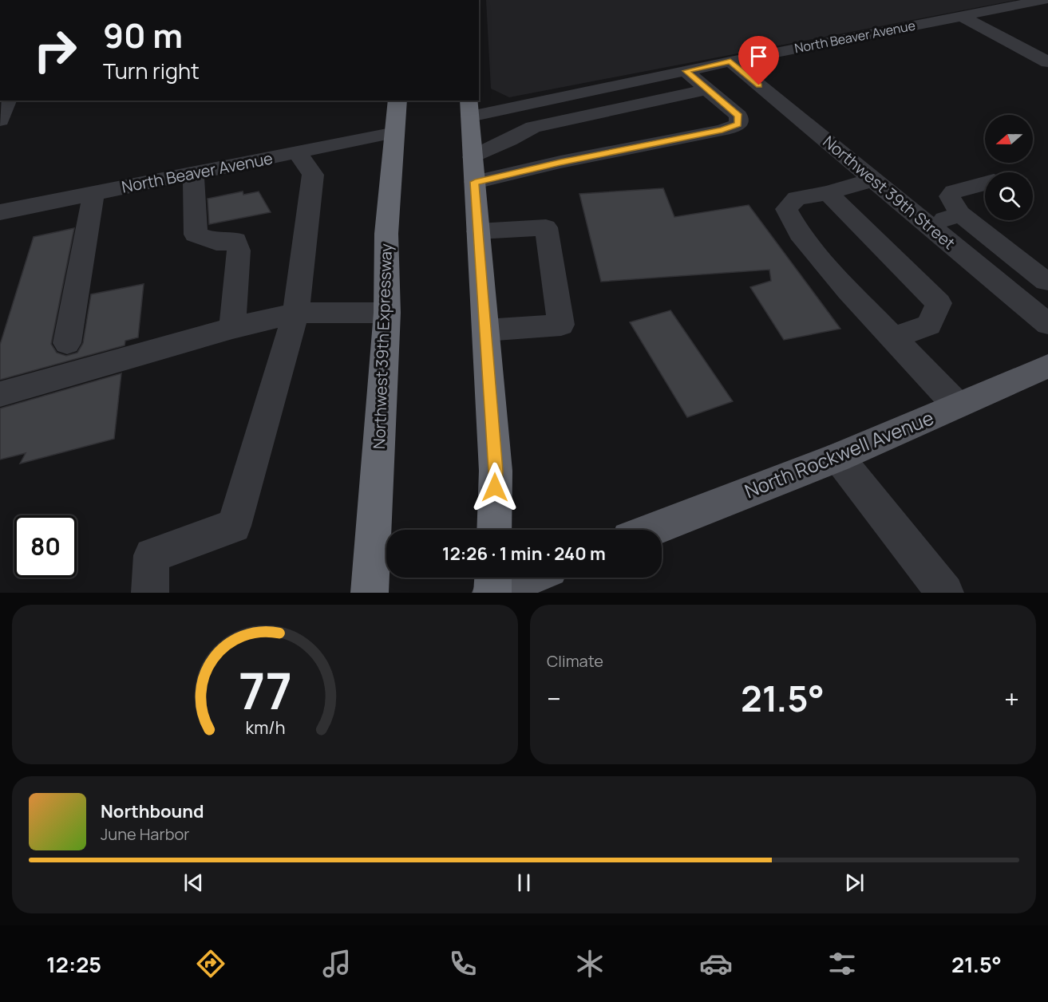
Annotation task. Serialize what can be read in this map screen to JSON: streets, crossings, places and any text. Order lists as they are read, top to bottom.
{
  "streets": {
    "highway": ["Northwest 39th Expressway"],
    "main road": ["North Rockwell Avenue"],
    "street": ["North Beaver Avenue", "Northwest 39th Street"]
  },
  "crossings": [
    ["North Beaver Avenue", "Northwest 39th Street"],
    ["North Beaver Avenue", "Northwest 39th Expressway"]
  ],
  "north": "left",
  "page": {
    "turn": ["90 m", "Turn right"],
    "limit": "80",
    "trip": "12:26 · 1 min · 240 m",
    "tile": "Climate",
    "heat": ["−", "21.5°", "+"],
    "song": ["Northbound", "June Harbor"],
    "tabs": ["12:25", "21.5°"],
    "gauge": ["77", "km/h"]
  }
}
